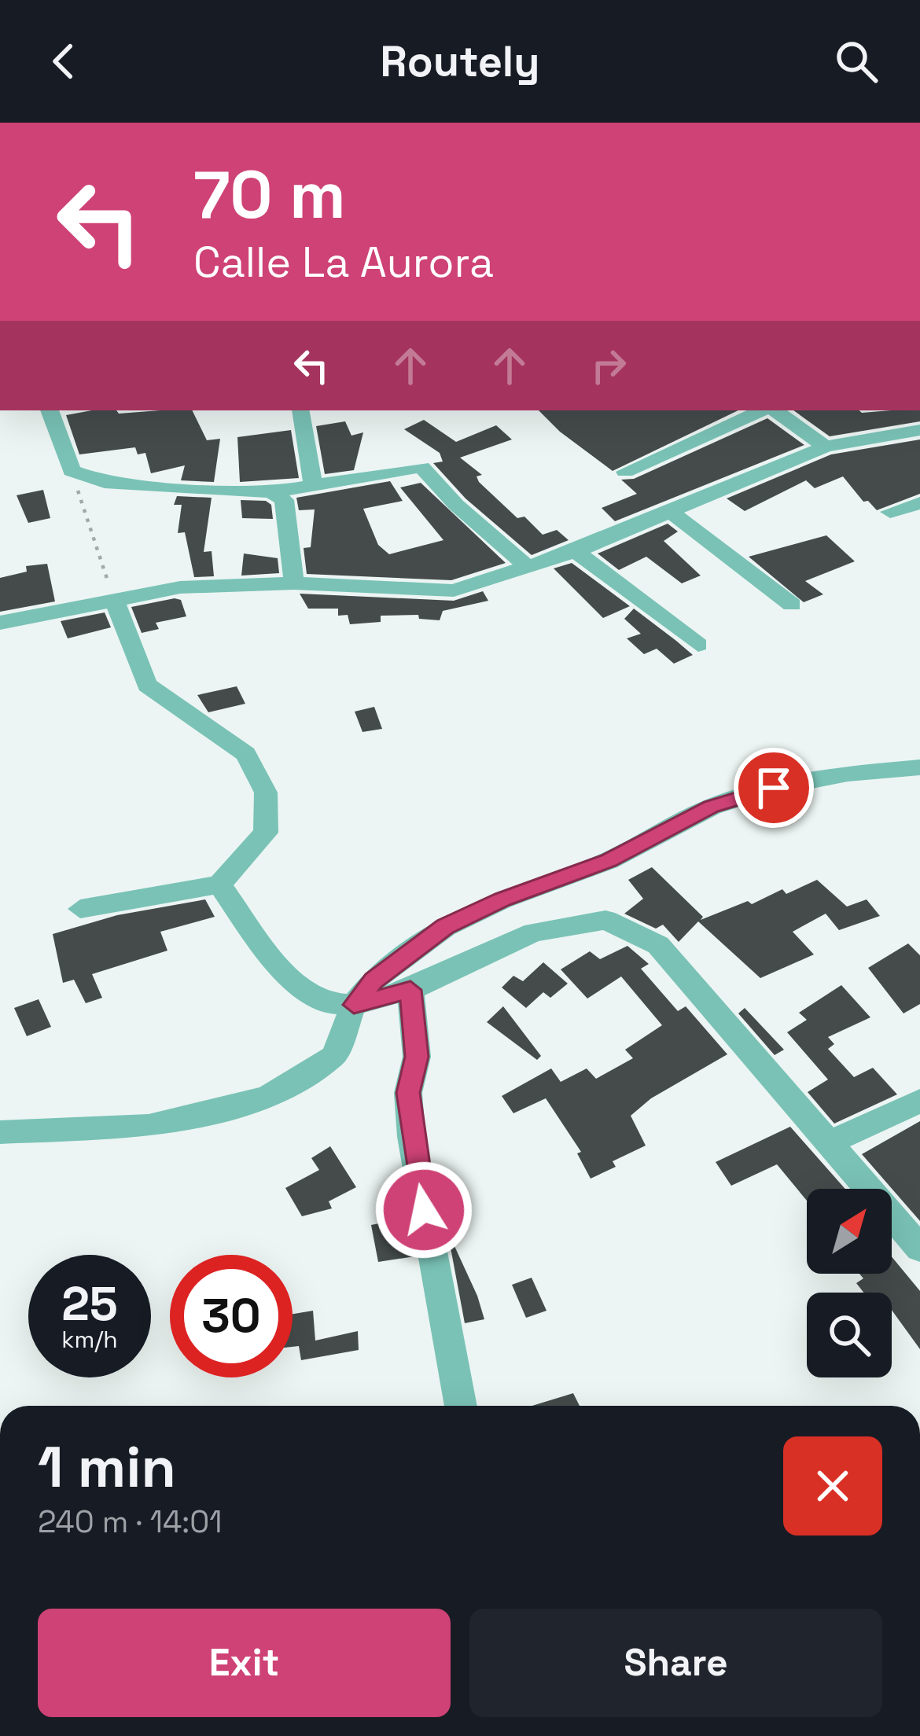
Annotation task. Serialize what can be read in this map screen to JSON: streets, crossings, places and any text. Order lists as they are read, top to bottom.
{
  "north": "top right",
  "page": {
    "header": "Routely",
    "turn": ["70 m", "Calle La Aurora"],
    "speed": "25 km/h",
    "limit": "30",
    "heading": ["1 min", "240 m · 14:01"],
    "buttons": ["Exit", "Share"]
  }
}
